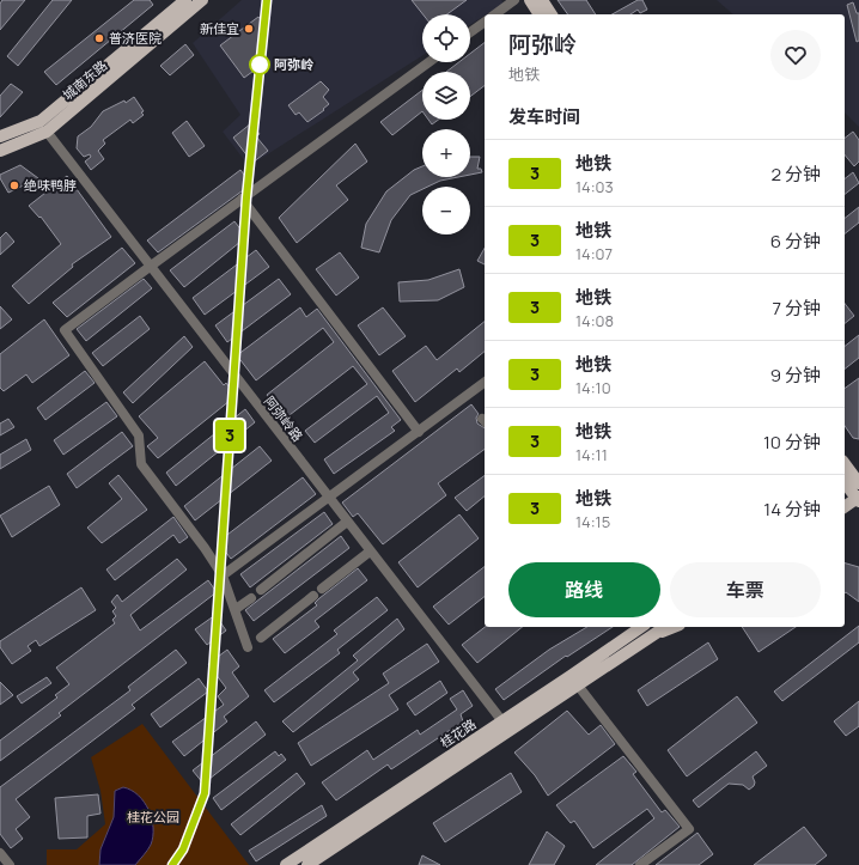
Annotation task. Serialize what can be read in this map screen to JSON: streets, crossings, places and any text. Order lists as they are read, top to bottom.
{
  "streets": {
    "main road": ["城南东路", "桂花路"],
    "street": ["阿弥岭路"]
  },
  "crossings": [
    ["城南东路", "阿弥岭路"],
    ["阿弥岭路", "桂花路"]
  ],
  "parks": ["桂花公园"],
  "places": [
    "新佳宜",
    "普济医院",
    "阿弥岭",
    "绝味鸭脖"
  ],
  "lines": ["metro line 3"],
  "page": {
    "on_map": "3",
    "map_buttons": ["+", "−"],
    "heading": [
      ["阿弥岭", "地铁"],
      "发车时间"
    ],
    "list": [
      {
        "mark": "3",
        "name": "地铁",
        "note": "14:03",
        "value": "2 分钟"
      },
      {
        "mark": "3",
        "name": "地铁",
        "note": "14:07",
        "value": "6 分钟"
      },
      {
        "mark": "3",
        "name": "地铁",
        "note": "14:08",
        "value": "7 分钟"
      },
      {
        "mark": "3",
        "name": "地铁",
        "note": "14:10",
        "value": "9 分钟"
      },
      {
        "mark": "3",
        "name": "地铁",
        "note": "14:11",
        "value": "10 分钟"
      },
      {
        "mark": "3",
        "name": "地铁",
        "note": "14:15",
        "value": "14 分钟"
      }
    ],
    "buttons": ["路线", "车票"]
  }
}
